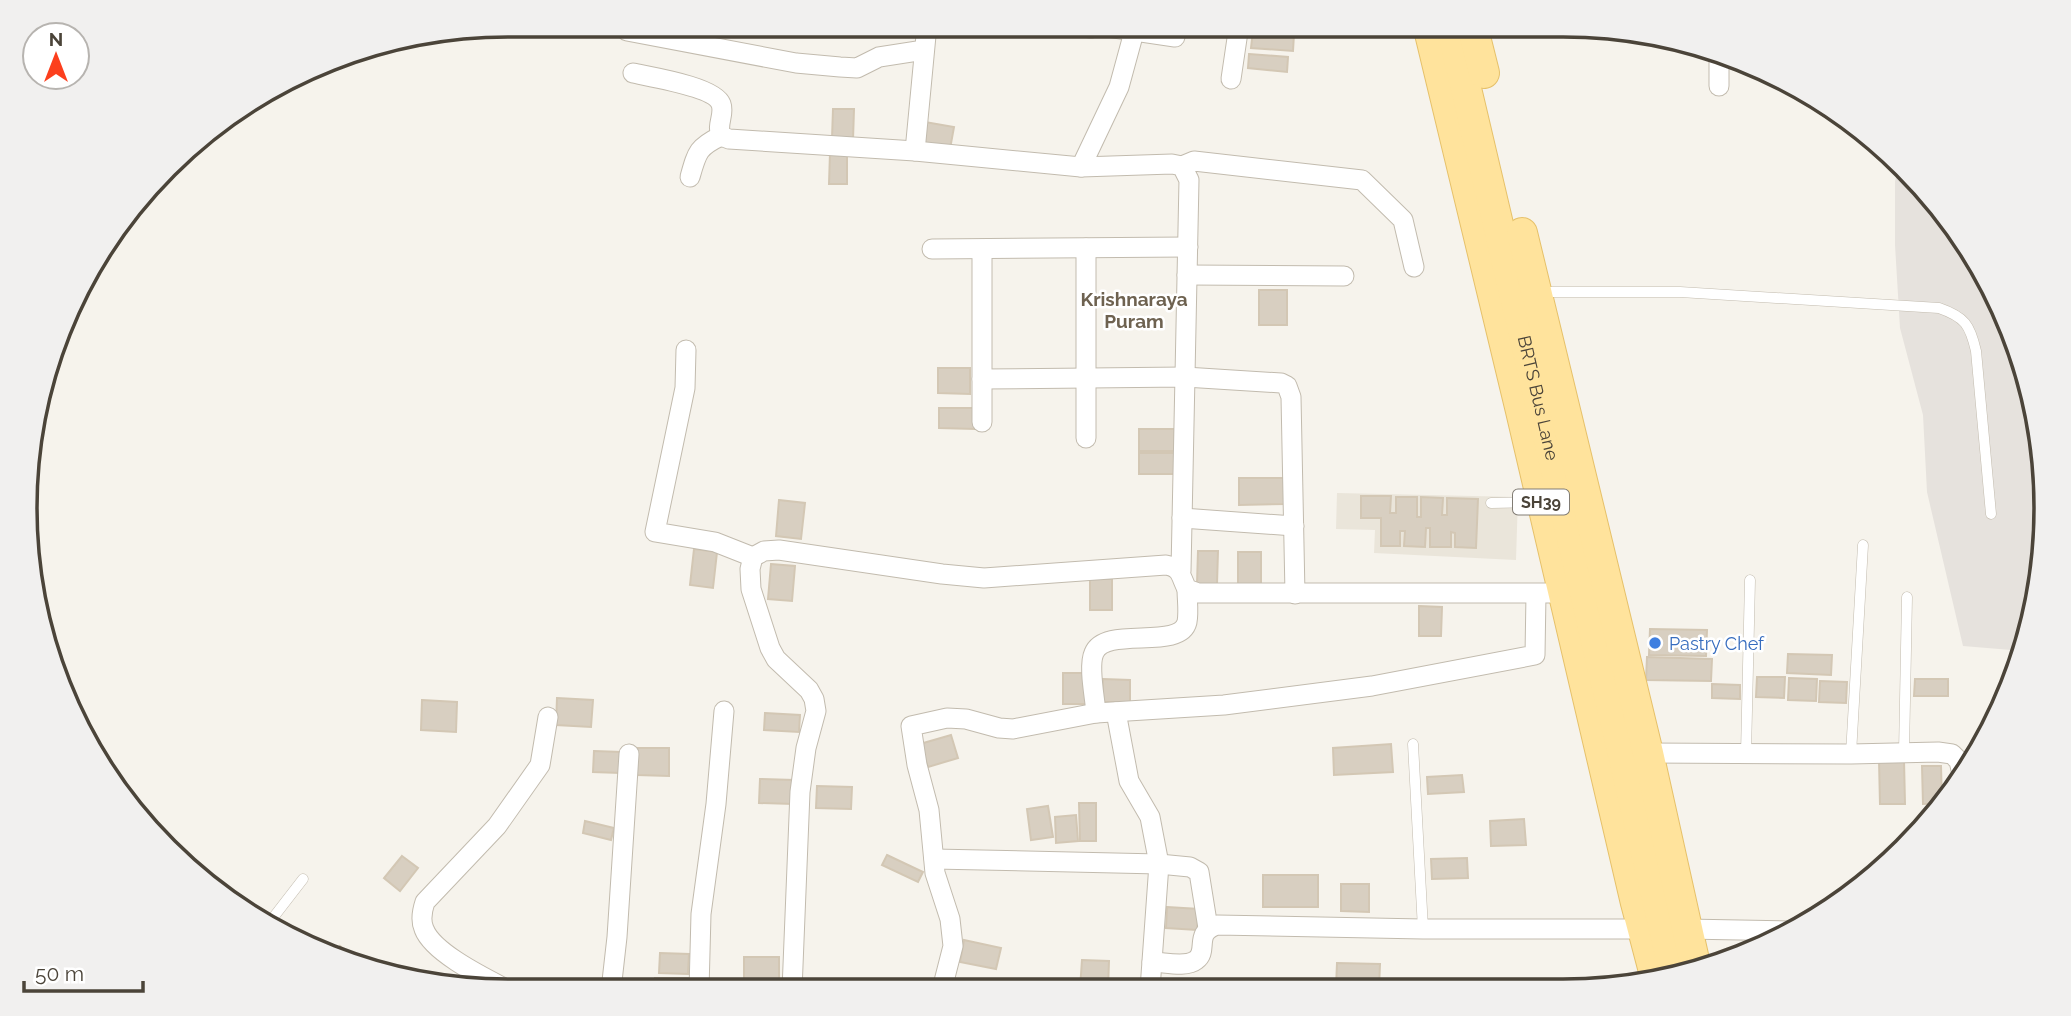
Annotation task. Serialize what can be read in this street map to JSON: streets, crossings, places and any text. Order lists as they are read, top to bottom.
{
  "streets": {
    "main road": ["BRTS Bus Lane", "SH39"]
  },
  "districts": ["Krishnaraya Puram"],
  "places": ["Pastry Chef"],
  "scale_bar": "50 m",
  "north": "top"
}
